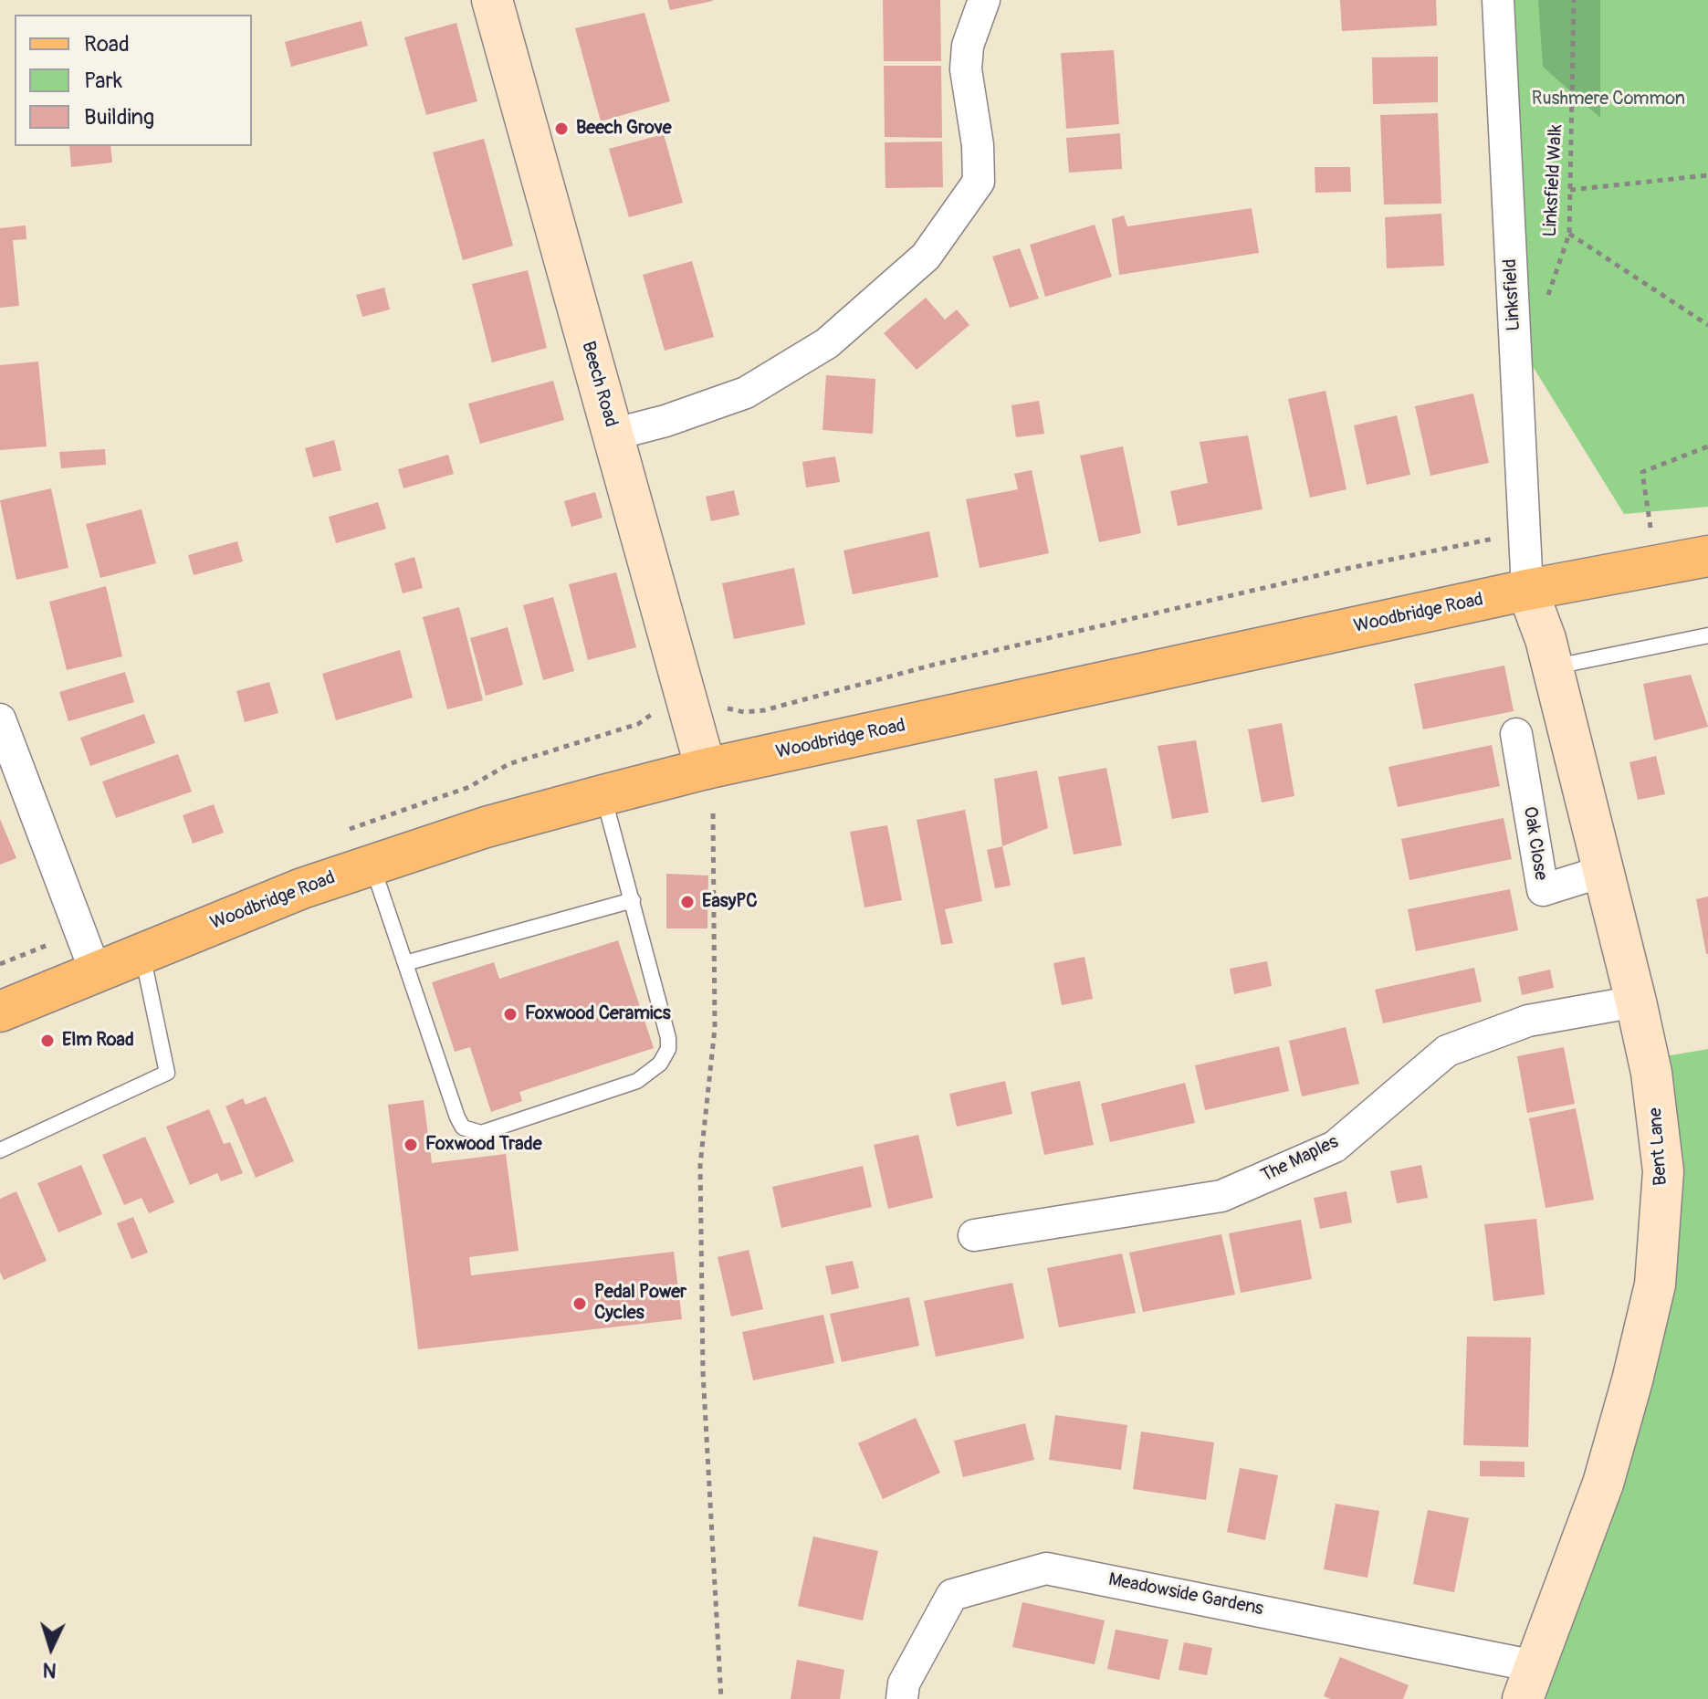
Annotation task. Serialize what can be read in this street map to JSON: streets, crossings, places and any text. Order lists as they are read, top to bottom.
{
  "streets": {
    "main road": ["Woodbridge Road"],
    "street": [
      "Linksfield",
      "Beech Road",
      "Oak Close",
      "Bent Lane",
      "The Maples",
      "Meadowside Gardens"
    ],
    "path": ["Linksfield Walk"]
  },
  "crossings": [
    ["Linksfield", "Woodbridge Road"],
    ["Linksfield", "Bent Lane"],
    ["Beech Road", "Woodbridge Road"],
    ["Woodbridge Road", "Bent Lane"],
    ["Oak Close", "Bent Lane"],
    ["Bent Lane", "The Maples"],
    ["Bent Lane", "Meadowside Gardens"]
  ],
  "parks": ["Rushmere Common"],
  "places": [
    "Beech Grove",
    "EasyPC",
    "Foxwood Ceramics",
    "Elm Road",
    "Foxwood Trade",
    "Pedal Power Cycles"
  ],
  "legend": ["Road", "Park", "Building"],
  "north": "bottom"
}
